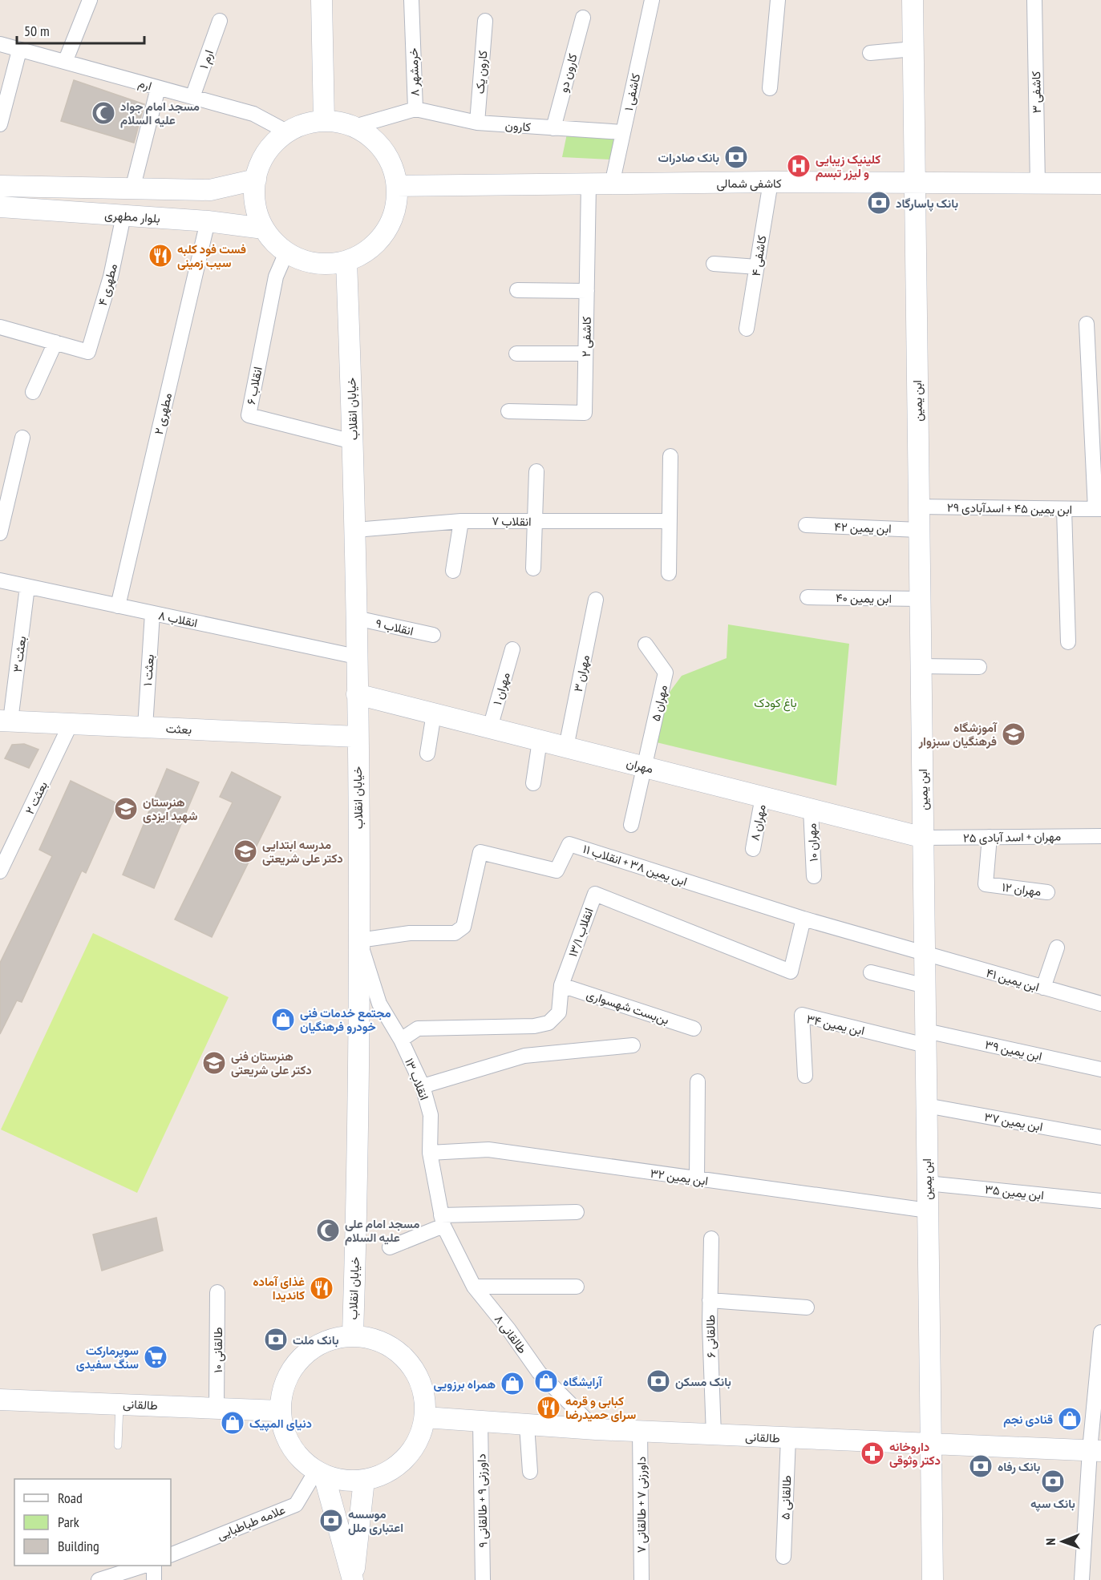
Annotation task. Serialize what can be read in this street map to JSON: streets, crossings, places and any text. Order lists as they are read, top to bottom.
{
  "streets": {
    "main road": [
      "کاشفی شمالی",
      "بلوار مطهری",
      "ابن یمین",
      "خیابان انقلاب",
      "بعثت",
      "مهران",
      "طالقانی"
    ],
    "street": [
      "ارم ۱",
      "خرمشهر ۸",
      "کارون یک",
      "کارون دو",
      "ارم",
      "کاشفی ۱",
      "کاشفی ۳",
      "کارون",
      "کاشفی ۴",
      "مطهری ۴",
      "کاشفی ۲",
      "انقلاب ۶",
      "مطهری ۲",
      "ابن یمین ۴۵ + اسدآبادی ۲۹",
      "انقلاب ۷",
      "ابن یمین ۴۲",
      "ابن یمین ۴۰",
      "انقلاب ۸",
      "انقلاب ۹",
      "بعثت ۳",
      "بعثت ۱",
      "مهران ۳",
      "مهران ۱",
      "مهران ۵",
      "بعثت ۲",
      "مهران ۸",
      "مهران + اسد آبادی ۲۵",
      "مهران ۱۰",
      "ابن یمین ۳۸ + انقلاب ۱۱",
      "مهران ۱۲",
      "انقلاب ۱۳/۱",
      "ابن یمین ۴۱",
      "بن‌بست شهسواری",
      "ابن یمین ۳۴",
      "ابن یمین ۳۹",
      "انقلاب ۱۳",
      "ابن یمین ۳۷",
      "ابن یمین ۳۲",
      "ابن یمین ۳۵",
      "طالقانی ۸",
      "طالقانی ۶",
      "طالقانی ۱۰",
      "طالقانی ۵",
      "داورزنی ۹ + طالقانی ۹",
      "داورزنی ۷ + طالقانی ۷",
      "علامه طباطبایی"
    ]
  },
  "crossings": [
    ["ارم ۱", "ارم"],
    ["خرمشهر ۸", "ارم"],
    ["خرمشهر ۸", "کارون"],
    ["خرمشهر ۸", "کاشفی شمالی"],
    ["خرمشهر ۸", "بلوار مطهری"],
    ["خرمشهر ۸", "انقلاب ۶"],
    ["خرمشهر ۸", "خیابان انقلاب"],
    ["کارون یک", "کارون"],
    ["کارون دو", "کارون"],
    ["ارم", "کاشفی شمالی"],
    ["ارم", "بلوار مطهری"],
    ["ارم", "انقلاب ۶"],
    ["ارم", "خیابان انقلاب"],
    ["کاشفی ۱", "کارون"],
    ["کاشفی ۱", "کاشفی شمالی"],
    ["کاشفی ۳", "کاشفی شمالی"],
    ["کاشفی شمالی", "بلوار مطهری"],
    ["کاشفی شمالی", "کاشفی ۴"],
    ["کاشفی شمالی", "کاشفی ۲"],
    ["کاشفی شمالی", "انقلاب ۶"],
    ["کاشفی شمالی", "ابن یمین"],
    ["کاشفی شمالی", "خیابان انقلاب"],
    ["بلوار مطهری", "مطهری ۴"],
    ["بلوار مطهری", "انقلاب ۶"],
    ["بلوار مطهری", "خیابان انقلاب"],
    ["بلوار مطهری", "مطهری ۲"],
    ["انقلاب ۶", "خیابان انقلاب"],
    ["ابن یمین", "ابن یمین ۴۵ + اسدآبادی ۲۹"],
    ["ابن یمین", "ابن یمین ۴۲"],
    ["ابن یمین", "ابن یمین ۴۰"],
    ["ابن یمین", "مهران"],
    ["ابن یمین", "مهران + اسد آبادی ۲۵"],
    ["ابن یمین", "ابن یمین ۳۸ + انقلاب ۱۱"],
    ["ابن یمین", "ابن یمین ۴۱"],
    ["ابن یمین", "ابن یمین ۳۴"],
    ["ابن یمین", "ابن یمین ۳۹"],
    ["ابن یمین", "ابن یمین ۳۷"],
    ["ابن یمین", "ابن یمین ۳۲"],
    ["ابن یمین", "ابن یمین ۳۵"],
    ["ابن یمین", "طالقانی"],
    ["خیابان انقلاب", "انقلاب ۷"],
    ["خیابان انقلاب", "انقلاب ۸"],
    ["خیابان انقلاب", "انقلاب ۹"],
    ["خیابان انقلاب", "بعثت"],
    ["خیابان انقلاب", "مهران"],
    ["خیابان انقلاب", "ابن یمین ۳۸ + انقلاب ۱۱"],
    ["خیابان انقلاب", "انقلاب ۱۳"],
    ["خیابان انقلاب", "طالقانی"],
    ["خیابان انقلاب", "علامه طباطبایی"],
    ["مطهری ۲", "انقلاب ۸"],
    ["انقلاب ۸", "بعثت ۳"],
    ["انقلاب ۸", "بعثت ۱"],
    ["بعثت ۳", "بعثت"],
    ["بعثت ۱", "بعثت"],
    ["مهران ۳", "مهران"],
    ["مهران ۱", "مهران"],
    ["مهران ۵", "مهران"],
    ["بعثت", "بعثت ۲"],
    ["مهران", "مهران ۸"],
    ["مهران", "مهران + اسد آبادی ۲۵"],
    ["مهران", "مهران ۱۰"],
    ["مهران + اسد آبادی ۲۵", "مهران ۱۲"],
    ["ابن یمین ۳۸ + انقلاب ۱۱", "انقلاب ۱۳/۱"],
    ["ابن یمین ۳۸ + انقلاب ۱۱", "ابن یمین ۴۱"],
    ["ابن یمین ۳۸ + انقلاب ۱۱", "انقلاب ۱۳"],
    ["انقلاب ۱۳/۱", "بن‌بست شهسواری"],
    ["انقلاب ۱۳/۱", "انقلاب ۱۳"],
    ["ابن یمین ۳۴", "ابن یمین ۳۹"],
    ["انقلاب ۱۳", "ابن یمین ۳۲"],
    ["انقلاب ۱۳", "طالقانی ۸"],
    ["طالقانی ۸", "طالقانی"],
    ["طالقانی ۶", "طالقانی"],
    ["طالقانی ۱۰", "طالقانی"],
    ["طالقانی", "طالقانی ۵"],
    ["طالقانی", "داورزنی ۹ + طالقانی ۹"],
    ["طالقانی", "داورزنی ۷ + طالقانی ۷"],
    ["طالقانی", "علامه طباطبایی"]
  ],
  "parks": ["باغ کودک"],
  "places": {
    "mosque": ["مسجد امام جواد علیه السلام", "مسجد امام علی علیه السلام"],
    "bank": [
      "بانک صادرات",
      "بانک پاسارگاد",
      "بانک ملت",
      "بانک مسکن",
      "بانک رفاه",
      "بانک سپه",
      "موسسه اعتباری ملل"
    ],
    "hospital": ["کلینیک زیبایی و لیزر تبسم"],
    "restaurant": ["فست فود کلبه سیب زمینی", "غذای آماده کاندیدا", "کبابی و قرمه سرای حمیدرضا"],
    "school or university": [
      "آموزشگاه فرهنگیان سبزوار",
      "هنرستان شهید ایزدی",
      "مدرسه ابتدایی دکتر علی شریعتی",
      "هنرستان فنی دکتر علی شریعتی"
    ],
    "shop": [
      "مجتمع خدمات فنی خودرو فرهنگیان",
      "آرایشگاه",
      "همراه برزویی",
      "قنادی نجم",
      "دنیای المپیک"
    ],
    "supermarket": ["سوپرمارکت سنگ سفیدی"],
    "pharmacy": ["داروخانه دکتر وثوقی"]
  },
  "legend": ["Road", "Park", "Building"],
  "scale_bar": "50 m",
  "north": "left"
}
